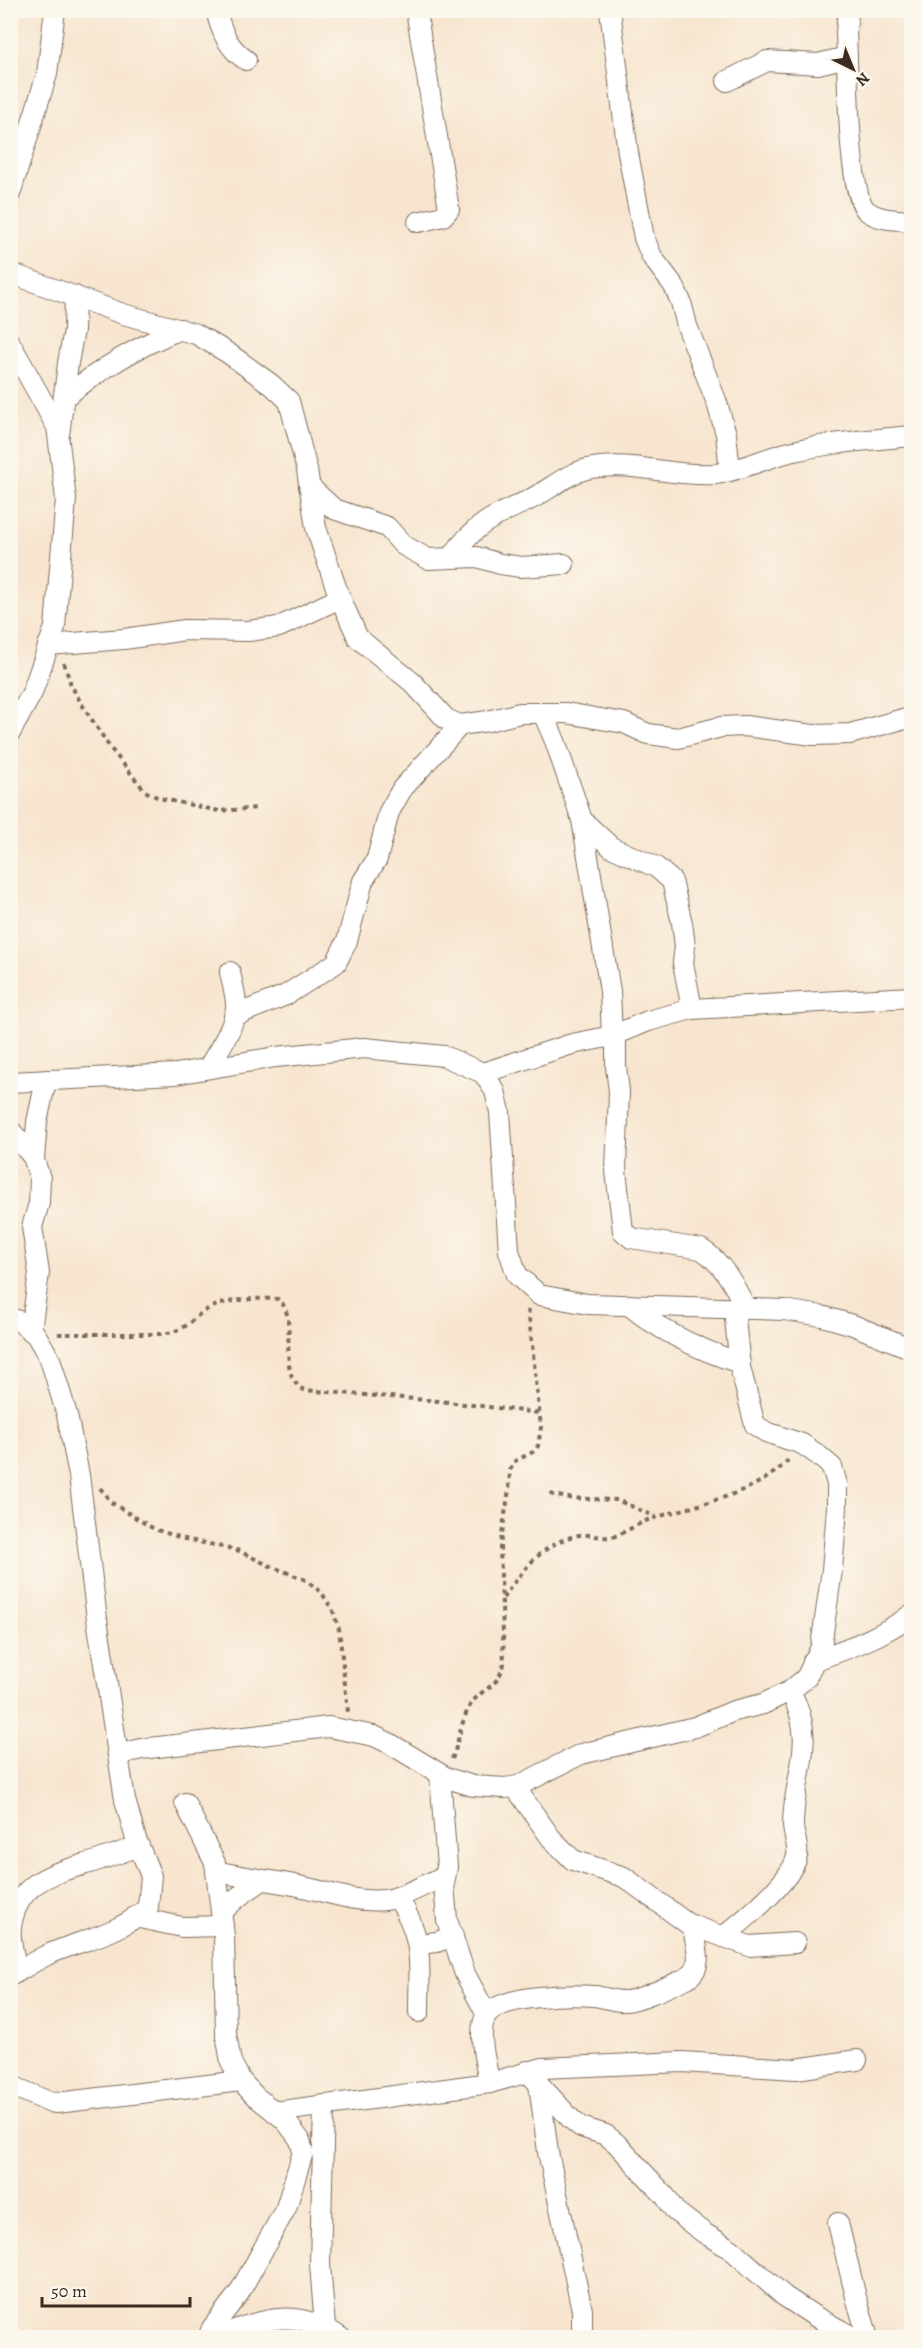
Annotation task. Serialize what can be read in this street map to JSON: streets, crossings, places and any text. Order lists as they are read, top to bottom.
{
  "scale_bar": "50 m",
  "north": "bottom right"
}
